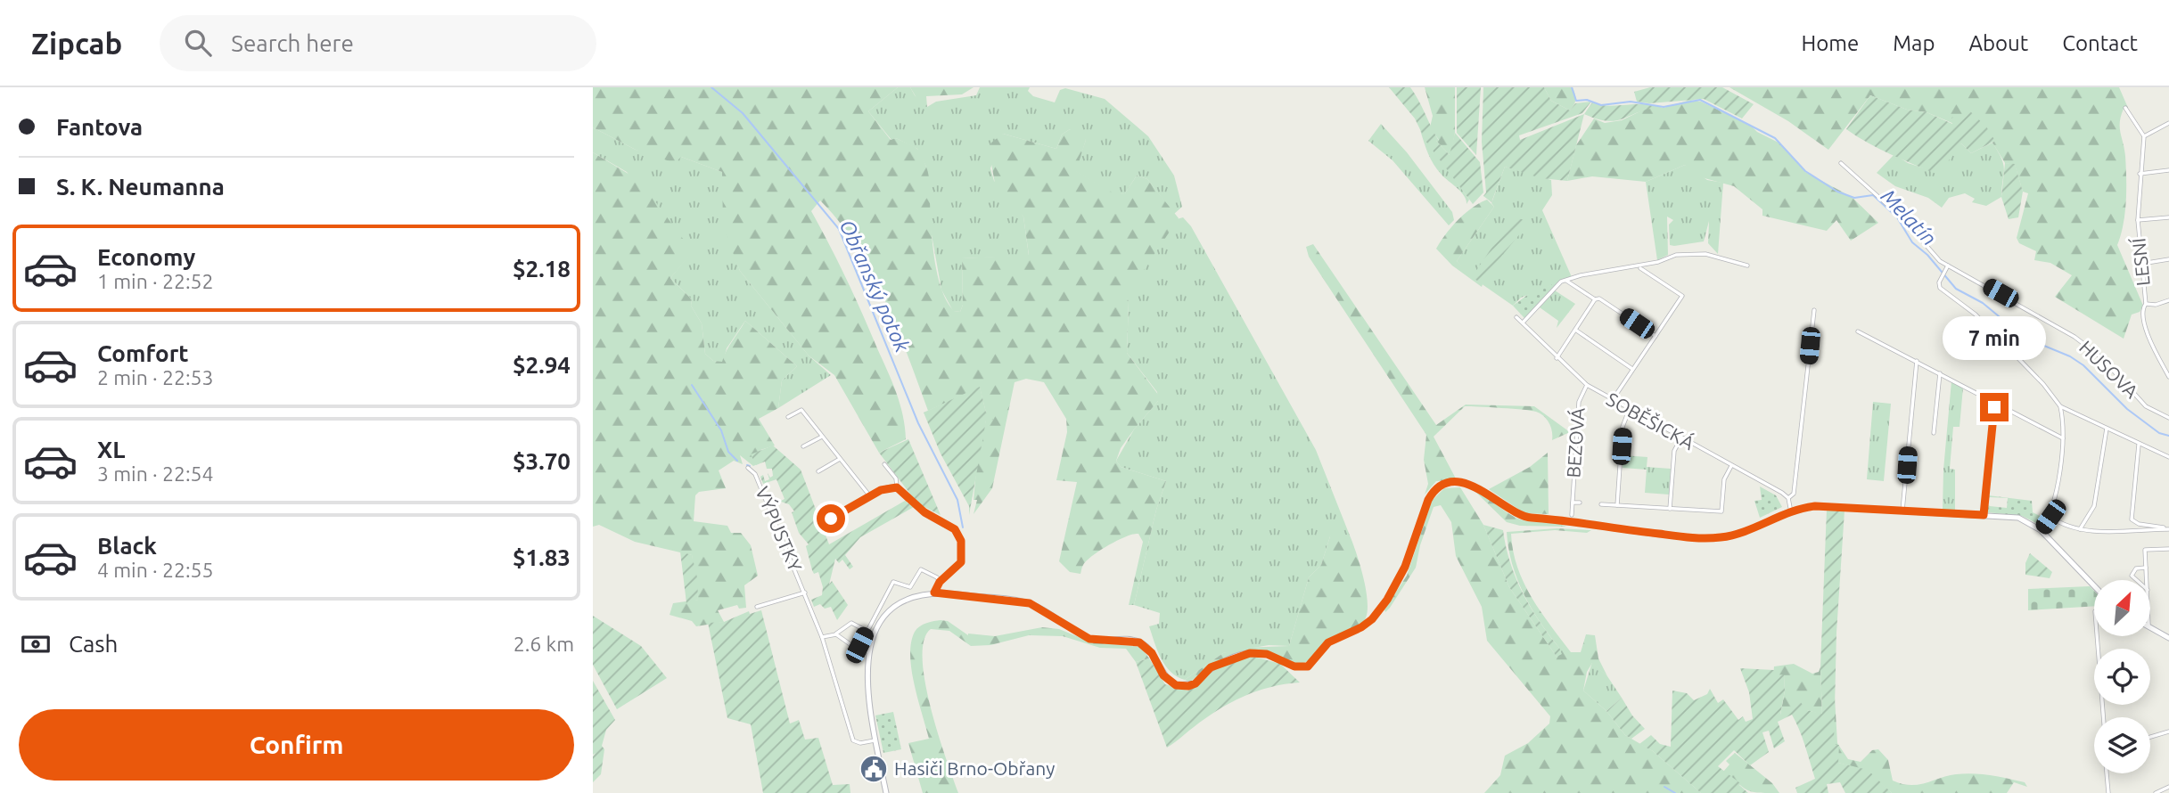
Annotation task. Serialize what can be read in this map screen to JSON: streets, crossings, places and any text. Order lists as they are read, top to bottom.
{
  "streets": {
    "street": [
      "LESNÍ",
      "HUSOVA",
      "SOBĚŠICKÁ",
      "BEZOVÁ",
      "VÝPUSTKY"
    ]
  },
  "crossings": [
    ["SOBĚŠICKÁ", "BEZOVÁ"]
  ],
  "water": ["Melatín", "Obřanský potok"],
  "places": {
    "public building": ["Hasiči Brno-Obřany"]
  },
  "north": "top right",
  "page": {
    "header": "Zipcab",
    "search": "Search here",
    "nav": [
      "Home",
      "Map",
      "About",
      "Contact"
    ],
    "banner": ["Fantova", "S. K. Neumanna"],
    "list": [
      {
        "name": "Economy",
        "note": "1 min · 22:52",
        "value": "$2.18"
      },
      {
        "name": "Comfort",
        "note": "2 min · 22:53",
        "value": "$2.94"
      },
      {
        "name": "XL",
        "note": "3 min · 22:54",
        "value": "$3.70"
      },
      {
        "name": "Black",
        "note": "4 min · 22:55",
        "value": "$1.83"
      }
    ],
    "bubble": "7 min",
    "pay": ["Cash", "2.6 km"],
    "buttons": "Confirm"
  }
}
